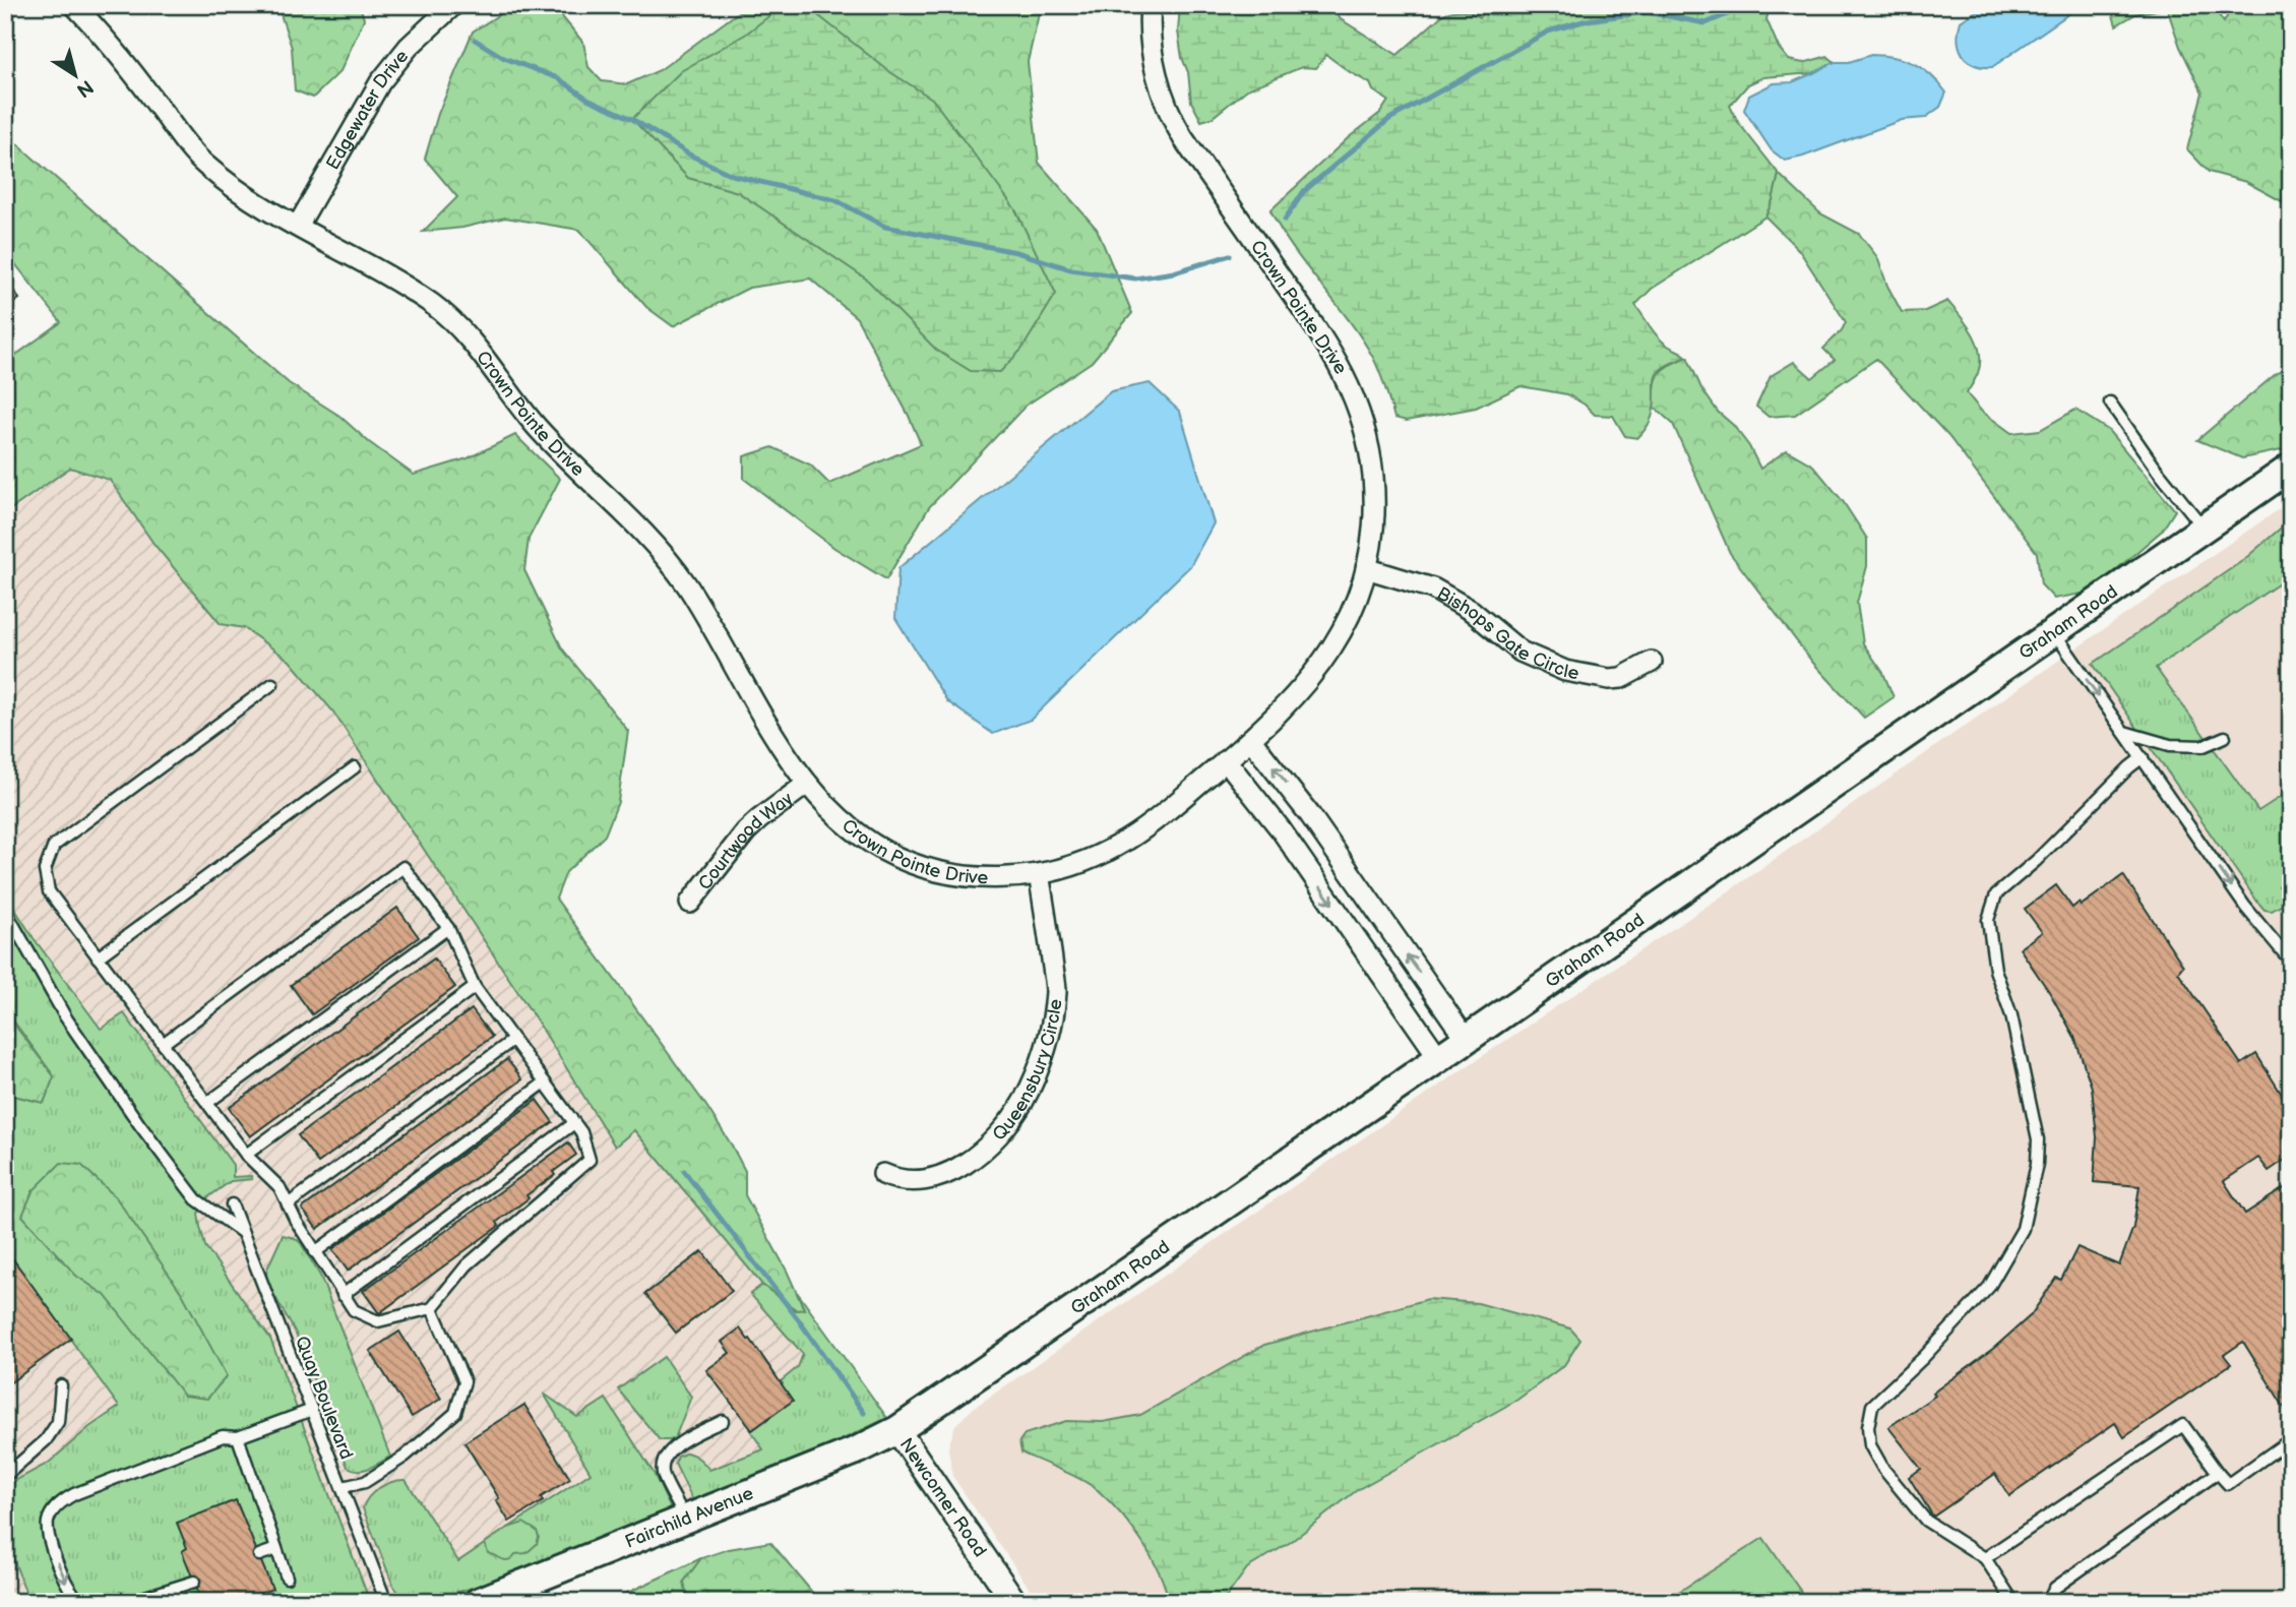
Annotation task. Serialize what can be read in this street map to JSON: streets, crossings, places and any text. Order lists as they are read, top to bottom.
{
  "streets": {
    "main road": ["Graham Road", "Fairchild Avenue"],
    "street": [
      "Edgewater Drive",
      "Crown Pointe Drive",
      "Bishops Gate Circle",
      "Courtwood Way",
      "Queensbury Circle",
      "Newcomer Road"
    ],
    "lane": ["Quay Boulevard"]
  },
  "crossings": [
    ["Edgewater Drive", "Crown Pointe Drive"],
    ["Crown Pointe Drive", "Bishops Gate Circle"],
    ["Crown Pointe Drive", "Courtwood Way"],
    ["Crown Pointe Drive", "Queensbury Circle"],
    ["Graham Road", "Newcomer Road"],
    ["Graham Road", "Fairchild Avenue"],
    ["Newcomer Road", "Fairchild Avenue"]
  ],
  "north": "bottom right"
}
